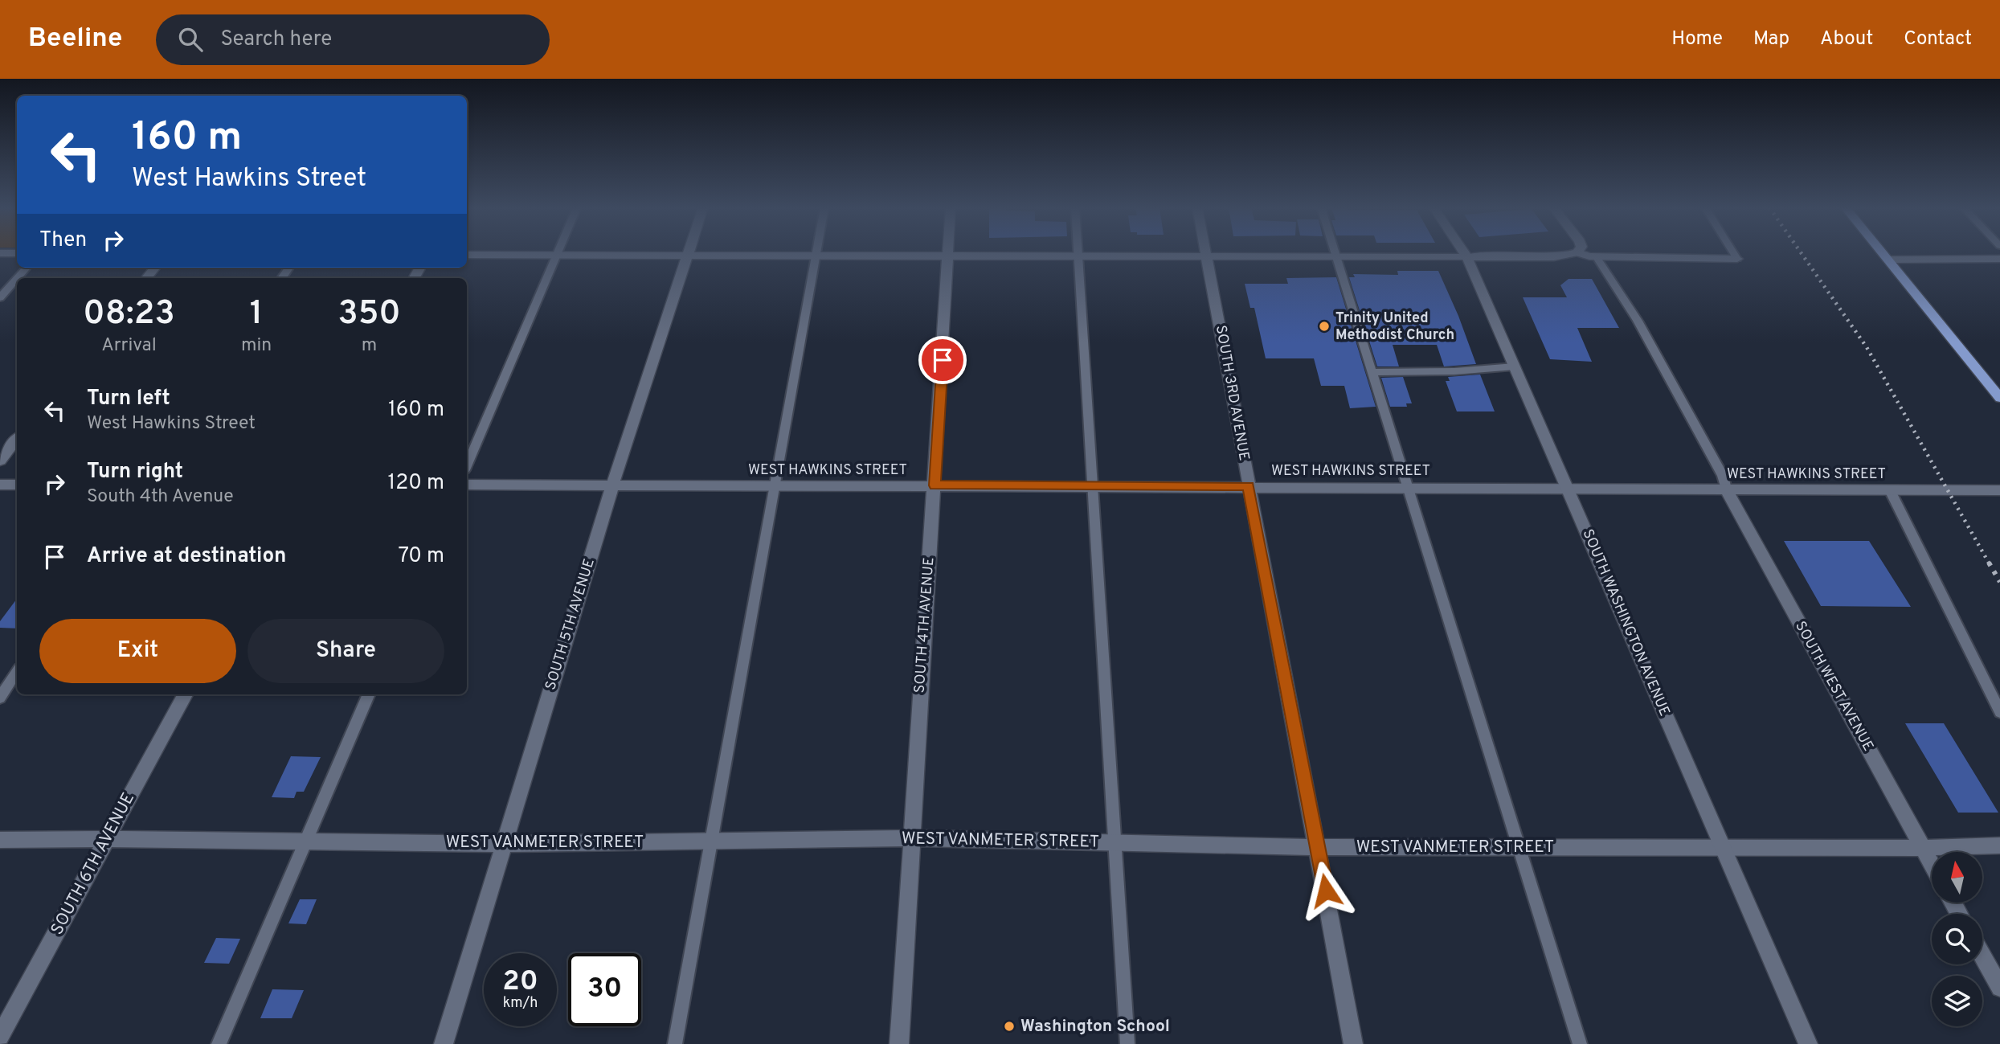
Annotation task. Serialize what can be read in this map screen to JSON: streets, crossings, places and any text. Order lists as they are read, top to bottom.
{
  "streets": {
    "street": [
      "SOUTH 3RD AVENUE",
      "WEST HAWKINS STREET",
      "SOUTH WASHINGTON AVENUE",
      "SOUTH 5TH AVENUE",
      "SOUTH 4TH AVENUE",
      "SOUTH WEST AVENUE",
      "WEST VANMETER STREET",
      "SOUTH 6TH AVENUE"
    ]
  },
  "crossings": [
    ["SOUTH 3RD AVENUE", "WEST HAWKINS STREET"],
    ["SOUTH 3RD AVENUE", "WEST VANMETER STREET"],
    ["WEST HAWKINS STREET", "SOUTH WASHINGTON AVENUE"],
    ["WEST HAWKINS STREET", "SOUTH 5TH AVENUE"],
    ["WEST HAWKINS STREET", "SOUTH 4TH AVENUE"],
    ["WEST HAWKINS STREET", "SOUTH WEST AVENUE"],
    ["SOUTH WASHINGTON AVENUE", "WEST VANMETER STREET"],
    ["SOUTH 5TH AVENUE", "WEST VANMETER STREET"],
    ["SOUTH 4TH AVENUE", "WEST VANMETER STREET"],
    ["SOUTH WEST AVENUE", "WEST VANMETER STREET"],
    ["WEST VANMETER STREET", "SOUTH 6TH AVENUE"]
  ],
  "places": ["Trinity United Methodist Church", "Washington School"],
  "north": "top",
  "page": {
    "header": "Beeline",
    "search": "Search here",
    "nav": [
      "Home",
      "Map",
      "About",
      "Contact"
    ],
    "turn": ["160 m", "West Hawkins Street"],
    "then": "Then",
    "eta": [
      "08:23",
      "Arrival",
      "1",
      "min",
      "350",
      "m"
    ],
    "list": [
      {
        "name": "Turn left",
        "note": "West Hawkins Street",
        "value": "160 m"
      },
      {
        "name": "Turn right",
        "note": "South 4th Avenue",
        "value": "120 m"
      },
      {
        "name": "Arrive at destination",
        "value": "70 m"
      }
    ],
    "buttons": ["Exit", "Share"],
    "speed": "20 km/h",
    "limit": "30"
  }
}
